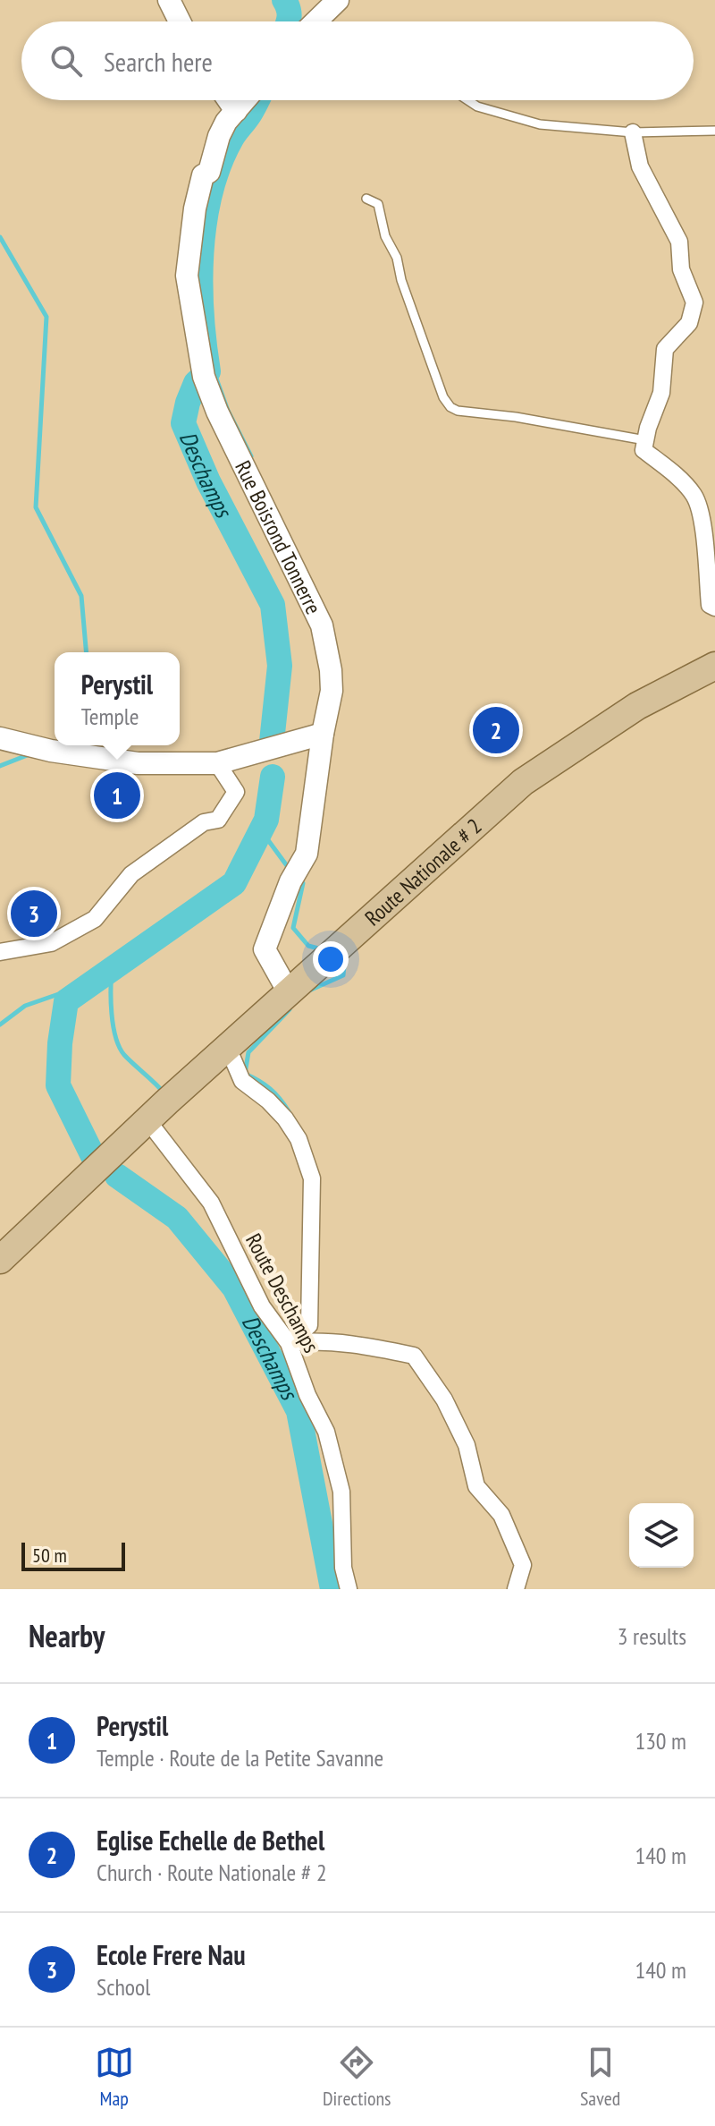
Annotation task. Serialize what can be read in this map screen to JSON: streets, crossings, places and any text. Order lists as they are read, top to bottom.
{
  "streets": {
    "main road": ["Route Nationale # 2"],
    "street": ["Rue Boisrond Tonnerre", "Route Deschamps"]
  },
  "crossings": [
    ["Rue Boisrond Tonnerre", "Route Nationale # 2"],
    ["Route Nationale # 2", "Route Deschamps"]
  ],
  "water": ["Deschamps"],
  "scale_bar": "50 m",
  "page": {
    "search": "Search here",
    "popup": ["Perystil", "Temple"],
    "pins": ["2", "1", "3"],
    "scale": "50 m",
    "heading": ["Nearby", "3 results"],
    "list": [
      {
        "mark": "1",
        "name": "Perystil",
        "note": "Temple · Route de la Petite Savanne",
        "value": "130 m"
      },
      {
        "mark": "2",
        "name": "Eglise Echelle de Bethel",
        "note": "Church · Route Nationale # 2",
        "value": "140 m"
      },
      {
        "mark": "3",
        "name": "Ecole Frere Nau",
        "note": "School",
        "value": "140 m"
      }
    ],
    "nav": ["Map", "Directions", "Saved"]
  }
}
